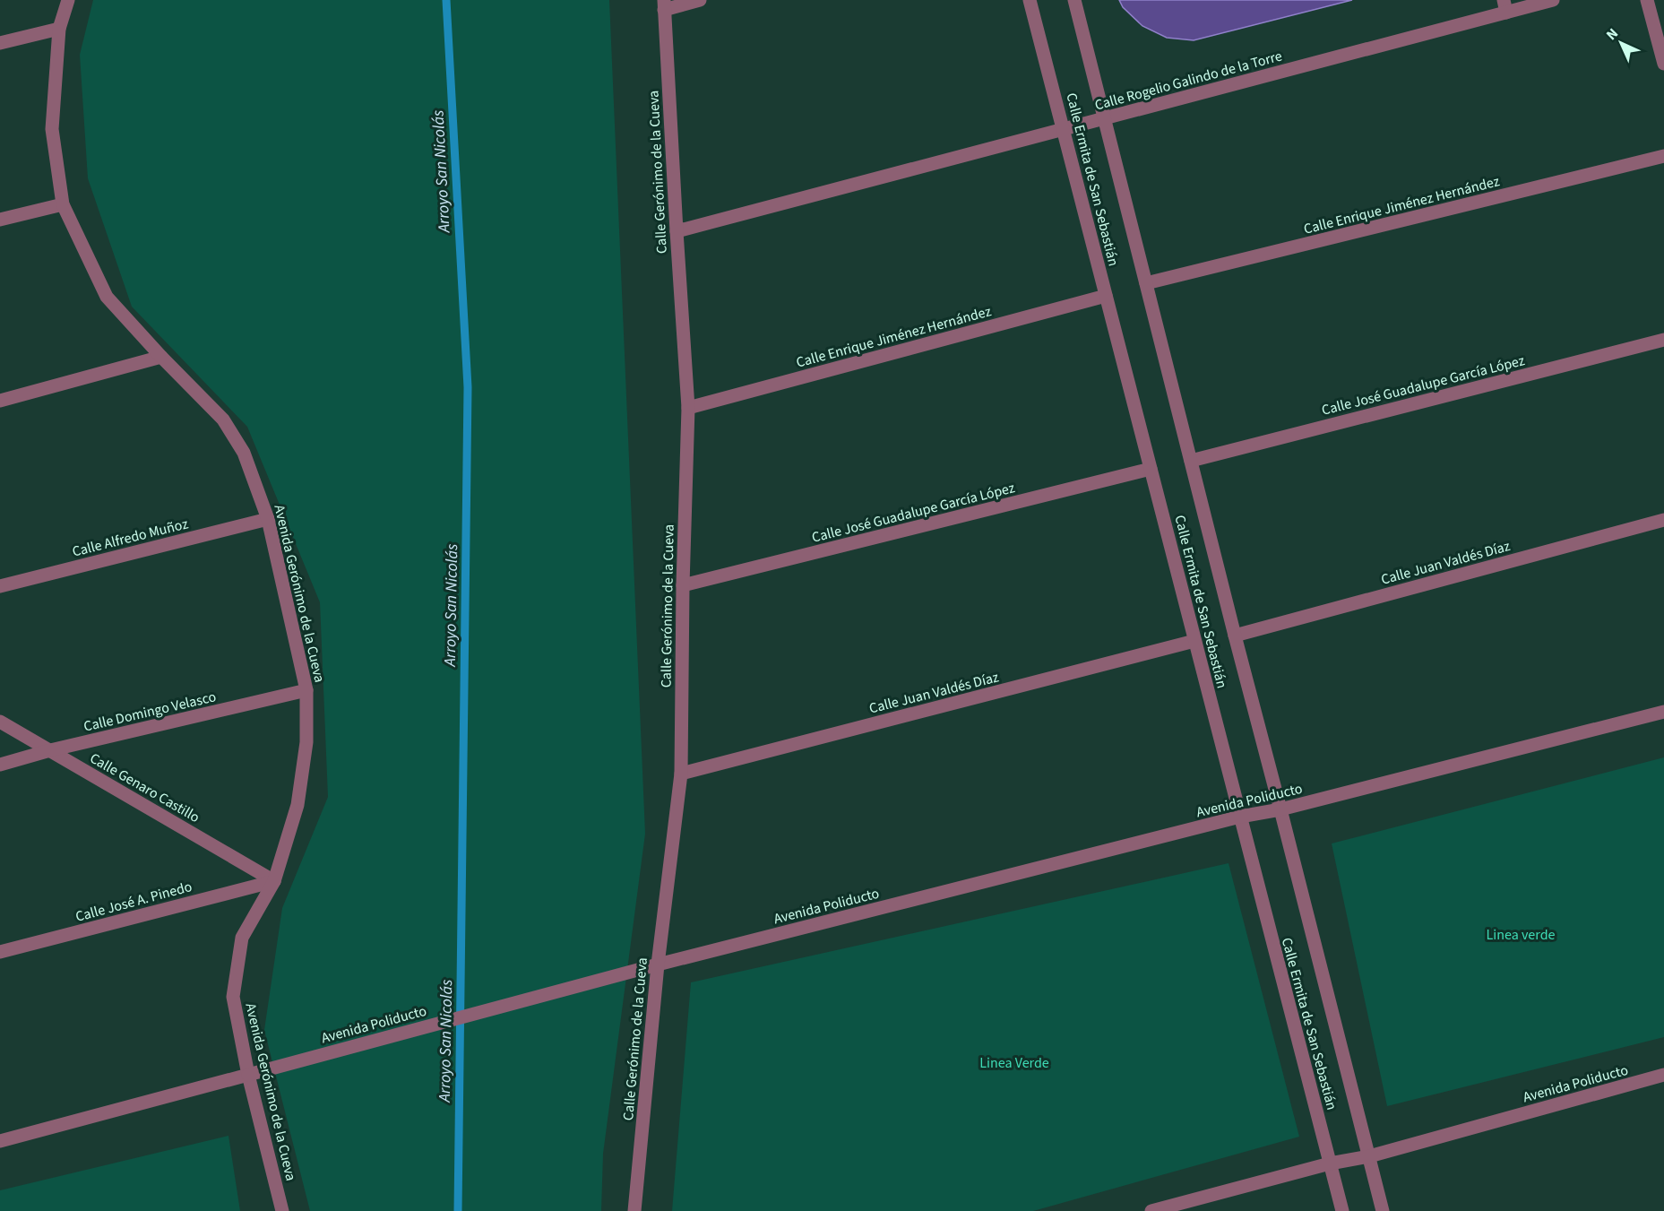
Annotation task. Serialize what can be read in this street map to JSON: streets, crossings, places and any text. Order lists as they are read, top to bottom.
{
  "streets": {
    "street": [
      "Calle Rogelio Galindo de la Torre",
      "Calle Gerónimo de la Cueva",
      "Calle Ermita de San Sebastián",
      "Calle Enrique Jiménez Hernández",
      "Calle José Guadalupe García López",
      "Calle Alfredo Muñoz",
      "Calle Juan Valdés Díaz",
      "Avenida Gerónimo de la Cueva",
      "Calle Domingo Velasco",
      "Calle Genaro Castillo",
      "Avenida Poliducto",
      "Calle José A. Pinedo"
    ]
  },
  "crossings": [
    ["Calle Rogelio Galindo de la Torre", "Calle Gerónimo de la Cueva"],
    ["Calle Rogelio Galindo de la Torre", "Calle Ermita de San Sebastián"],
    ["Calle Gerónimo de la Cueva", "Calle Enrique Jiménez Hernández"],
    ["Calle Gerónimo de la Cueva", "Calle José Guadalupe García López"],
    ["Calle Gerónimo de la Cueva", "Calle Juan Valdés Díaz"],
    ["Calle Gerónimo de la Cueva", "Avenida Poliducto"],
    ["Calle Ermita de San Sebastián", "Calle Enrique Jiménez Hernández"],
    ["Calle Ermita de San Sebastián", "Calle José Guadalupe García López"],
    ["Calle Ermita de San Sebastián", "Calle Juan Valdés Díaz"],
    ["Calle Ermita de San Sebastián", "Avenida Poliducto"],
    ["Calle Alfredo Muñoz", "Avenida Gerónimo de la Cueva"],
    ["Avenida Gerónimo de la Cueva", "Calle Domingo Velasco"],
    ["Avenida Gerónimo de la Cueva", "Calle Genaro Castillo"],
    ["Avenida Gerónimo de la Cueva", "Avenida Poliducto"],
    ["Avenida Gerónimo de la Cueva", "Calle José A. Pinedo"],
    ["Calle Domingo Velasco", "Calle Genaro Castillo"],
    ["Calle Genaro Castillo", "Calle José A. Pinedo"]
  ],
  "water": ["Arroyo San Nicolás"],
  "parks": ["Linea verde", "Linea Verde"],
  "north": "top left"
}
